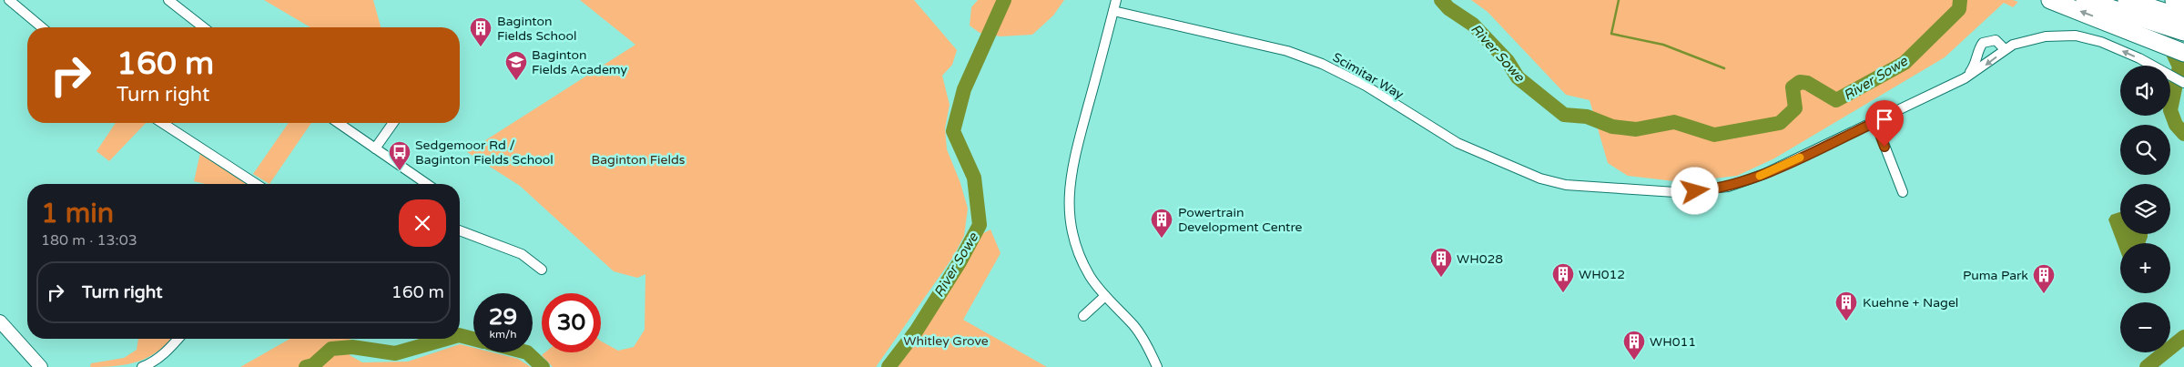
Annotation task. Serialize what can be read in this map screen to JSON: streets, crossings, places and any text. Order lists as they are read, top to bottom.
{
  "streets": {
    "street": ["Scimitar Way"]
  },
  "water": ["River Sowe"],
  "parks": ["Baginton Fields", "Whitley Grove"],
  "places": {
    "building": [
      "Baginton Fields School",
      "Powertrain Development Centre",
      "WH028",
      "WH012",
      "Puma Park",
      "Kuehne + Nagel",
      "WH011"
    ],
    "school or university": ["Baginton Fields Academy"],
    "bus stop": ["Sedgemoor Rd / Baginton Fields School"]
  },
  "page": {
    "turn": ["160 m", "Turn right"],
    "map_buttons": ["+", "−"],
    "heading": ["1 min", "180 m · 13:03"],
    "list": [
      {
        "name": "Turn right",
        "value": "160 m"
      }
    ],
    "speed": "29 km/h",
    "limit": "30"
  }
}
